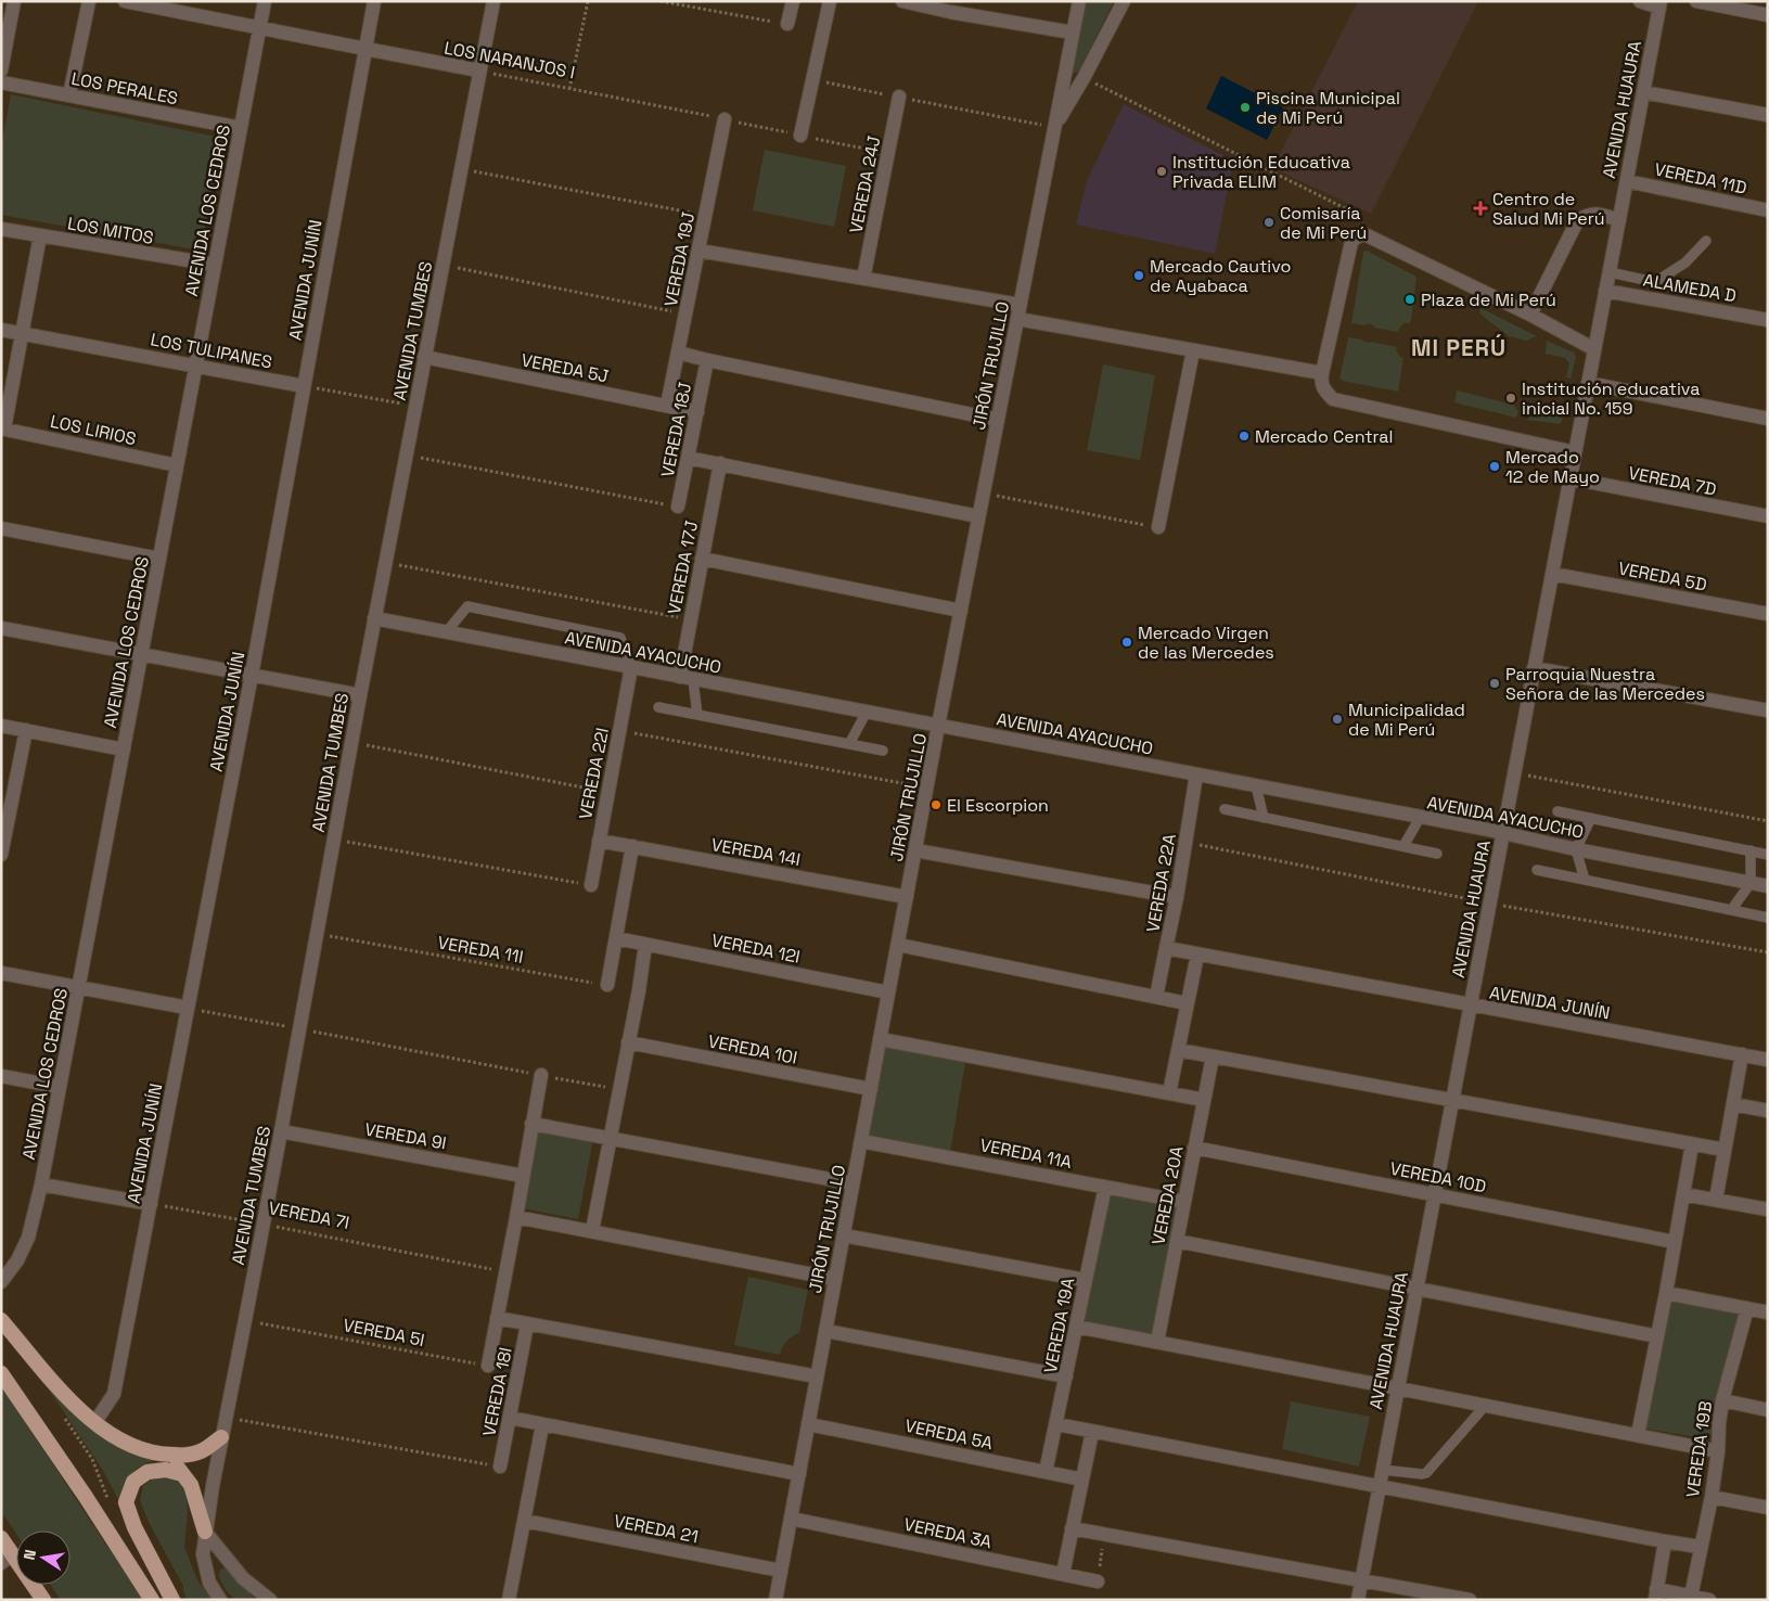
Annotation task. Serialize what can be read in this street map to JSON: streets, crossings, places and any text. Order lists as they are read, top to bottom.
{
  "streets": {
    "street": [
      "LOS NARANJOS I",
      "LOS PERALES",
      "AVENIDA HUAURA",
      "VEREDA 11D",
      "VEREDA 24J",
      "AVENIDA LOS CEDROS",
      "LOS MITOS",
      "VEREDA 19J",
      "AVENIDA JUNÍN",
      "ALAMEDA D",
      "AVENIDA TUMBES",
      "LOS TULIPANES",
      "JIRÓN TRUJILLO",
      "VEREDA 5J",
      "LOS LIRIOS",
      "VEREDA 18J",
      "VEREDA 7D",
      "VEREDA 17J",
      "VEREDA 5D",
      "AVENIDA AYACUCHO",
      "VEREDA 22I",
      "VEREDA 14I",
      "VEREDA 22A",
      "VEREDA 12I",
      "VEREDA 10I",
      "VEREDA 9I",
      "VEREDA 11A",
      "VEREDA 10D",
      "VEREDA 20A",
      "VEREDA 19A",
      "VEREDA 18I",
      "VEREDA 5A",
      "VEREDA 19B",
      "VEREDA 21",
      "VEREDA 3A"
    ],
    "path": ["VEREDA 11I", "VEREDA 7I", "VEREDA 5I"]
  },
  "crossings": [
    ["LOS NARANJOS I", "VEREDA 24J"],
    ["LOS NARANJOS I", "AVENIDA LOS CEDROS"],
    ["LOS NARANJOS I", "VEREDA 19J"],
    ["LOS NARANJOS I", "AVENIDA JUNÍN"],
    ["LOS NARANJOS I", "AVENIDA TUMBES"],
    ["LOS PERALES", "AVENIDA LOS CEDROS"],
    ["AVENIDA HUAURA", "VEREDA 11D"],
    ["AVENIDA HUAURA", "AVENIDA JUNÍN"],
    ["AVENIDA HUAURA", "ALAMEDA D"],
    ["AVENIDA HUAURA", "VEREDA 7D"],
    ["AVENIDA HUAURA", "VEREDA 5D"],
    ["AVENIDA HUAURA", "AVENIDA AYACUCHO"],
    ["AVENIDA HUAURA", "VEREDA 10D"],
    ["AVENIDA LOS CEDROS", "LOS MITOS"],
    ["AVENIDA LOS CEDROS", "LOS TULIPANES"],
    ["AVENIDA LOS CEDROS", "LOS LIRIOS"],
    ["VEREDA 19J", "VEREDA 5J"],
    ["AVENIDA JUNÍN", "LOS TULIPANES"],
    ["AVENIDA JUNÍN", "VEREDA 22A"],
    ["AVENIDA JUNÍN", "VEREDA 7I"],
    ["AVENIDA TUMBES", "VEREDA 5J"],
    ["AVENIDA TUMBES", "AVENIDA AYACUCHO"],
    ["AVENIDA TUMBES", "VEREDA 11I"],
    ["AVENIDA TUMBES", "VEREDA 9I"],
    ["AVENIDA TUMBES", "VEREDA 7I"],
    ["AVENIDA TUMBES", "VEREDA 5I"],
    ["JIRÓN TRUJILLO", "AVENIDA AYACUCHO"],
    ["JIRÓN TRUJILLO", "VEREDA 14I"],
    ["JIRÓN TRUJILLO", "VEREDA 12I"],
    ["JIRÓN TRUJILLO", "VEREDA 10I"],
    ["JIRÓN TRUJILLO", "VEREDA 11A"],
    ["JIRÓN TRUJILLO", "VEREDA 5A"],
    ["JIRÓN TRUJILLO", "VEREDA 21"],
    ["JIRÓN TRUJILLO", "VEREDA 3A"],
    ["VEREDA 5J", "VEREDA 18J"],
    ["VEREDA 17J", "AVENIDA AYACUCHO"],
    ["AVENIDA AYACUCHO", "VEREDA 22I"],
    ["AVENIDA AYACUCHO", "VEREDA 22A"],
    ["VEREDA 22I", "VEREDA 14I"],
    ["VEREDA 11A", "VEREDA 20A"],
    ["VEREDA 11A", "VEREDA 19A"],
    ["VEREDA 10D", "VEREDA 20A"],
    ["VEREDA 19A", "VEREDA 5A"]
  ],
  "districts": ["MI PERÚ"],
  "places": {
    "other": [
      "Piscina Municipal de Mi Perú",
      "Institución Educativa Privada ELIM",
      "Comisaría de Mi Perú",
      "Mercado Cautivo de Ayabaca",
      "Plaza de Mi Perú",
      "Institución educativa inicial No. 159",
      "Mercado Central",
      "Mercado 12 de Mayo",
      "Mercado Virgen de las Mercedes",
      "Parroquia Nuestra Señora de las Mercedes",
      "Municipalidad de Mi Perú",
      "El Escorpion"
    ],
    "health": ["Centro de Salud Mi Perú"]
  },
  "north": "left"
}
